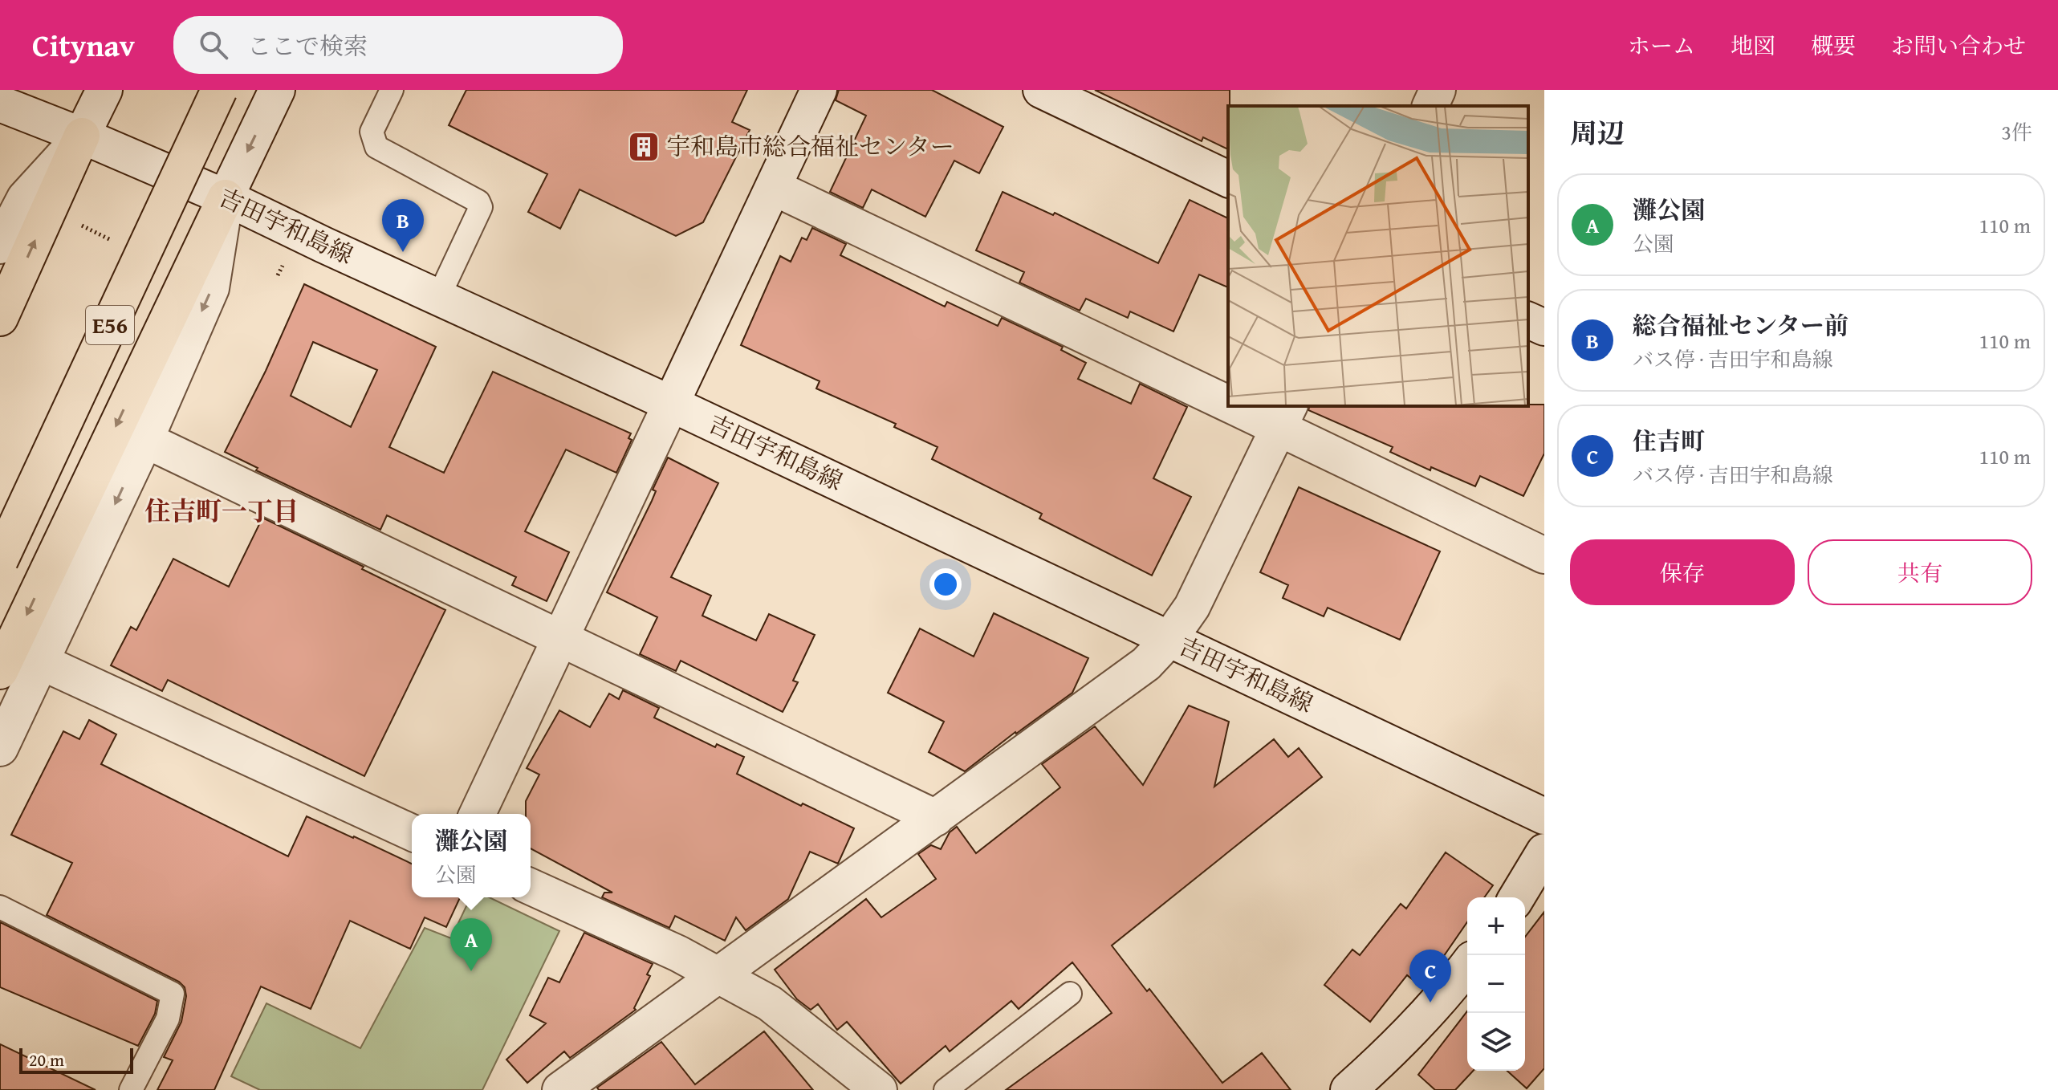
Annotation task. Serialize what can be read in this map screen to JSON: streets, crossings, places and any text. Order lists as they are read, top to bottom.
{
  "streets": {
    "highway": ["E56"],
    "street": ["吉田宇和島線"]
  },
  "districts": ["住吉町一丁目"],
  "places": {
    "building": ["宇和島市総合福祉センター"]
  },
  "scale_bar": "20 m",
  "page": {
    "header": "Citynav",
    "search": "ここで検索",
    "nav": [
      "ホーム",
      "地図",
      "概要",
      "お問い合わせ"
    ],
    "heading": ["周辺", "3件"],
    "list": [
      {
        "mark": "A",
        "name": "灘公園",
        "note": "公園",
        "value": "110 m"
      },
      {
        "mark": "B",
        "name": "総合福祉センター前",
        "note": "バス停 · 吉田宇和島線",
        "value": "110 m"
      },
      {
        "mark": "C",
        "name": "住吉町",
        "note": "バス停 · 吉田宇和島線",
        "value": "110 m"
      }
    ],
    "pins": ["B", "A", "C"],
    "buttons": ["保存", "共有"],
    "popup": ["灘公園", "公園"],
    "map_buttons": ["+", "−"],
    "scale": "20 m"
  }
}
